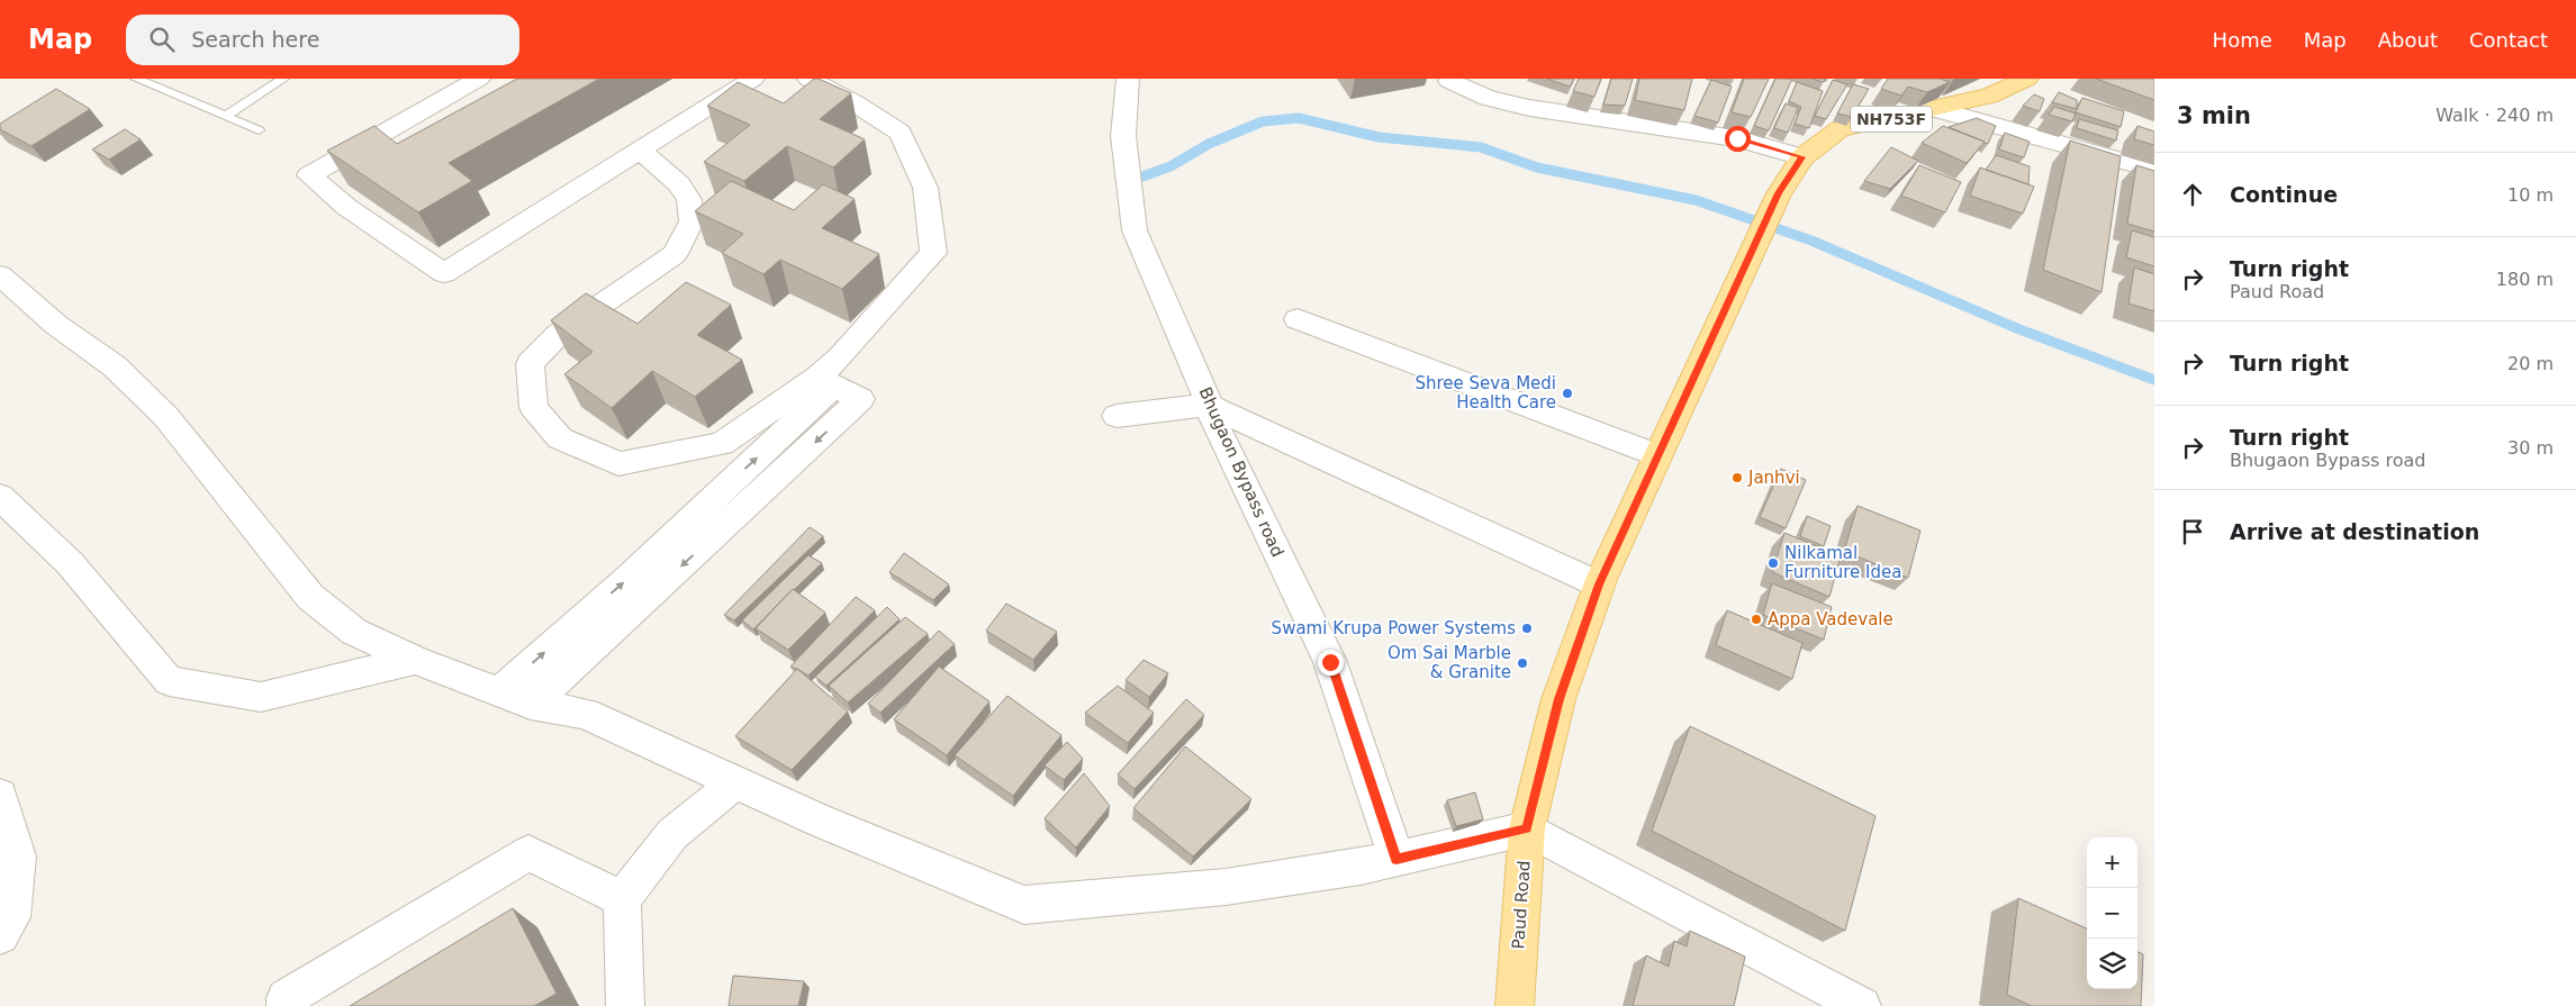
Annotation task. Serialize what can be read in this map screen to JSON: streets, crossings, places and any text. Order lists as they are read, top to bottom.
{
  "streets": {
    "main road": ["NH753F", "Paud Road"],
    "street": ["Bhugaon Bypass road"]
  },
  "places": [
    "Shree Seva Medi Health Care",
    "Janhvi",
    "Nilkamal Furniture Idea",
    "Appa Vadevale",
    "Swami Krupa Power Systems",
    "Om Sai Marble & Granite"
  ],
  "page": {
    "header": "Map",
    "search": "Search here",
    "nav": [
      "Home",
      "Map",
      "About",
      "Contact"
    ],
    "heading": ["3 min", "Walk · 240 m"],
    "list": [
      ["Continue", "10 m"],
      ["Turn right", "Paud Road", "180 m"],
      ["Turn right", "20 m"],
      ["Turn right", "Bhugaon Bypass road", "30 m"],
      "Arrive at destination"
    ],
    "map_buttons": ["+", "−"]
  }
}
